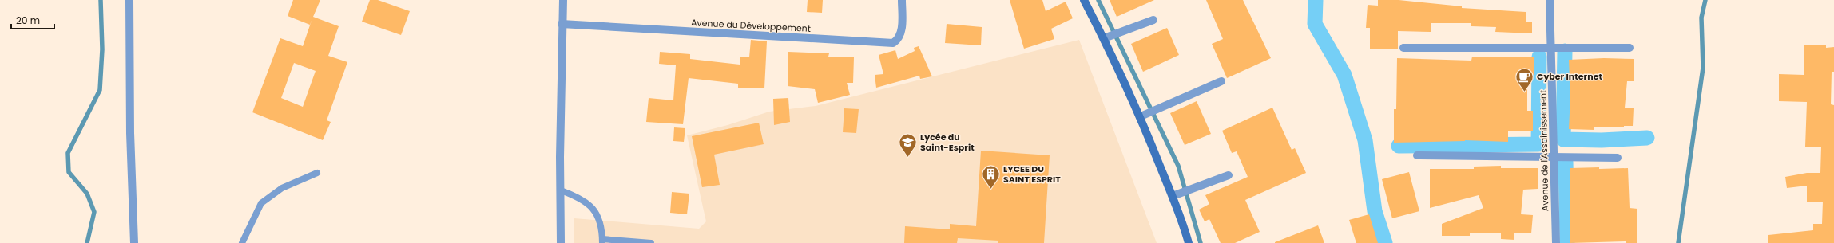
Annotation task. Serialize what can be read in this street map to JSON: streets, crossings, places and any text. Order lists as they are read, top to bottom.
{
  "streets": {
    "street": ["Avenue du Développement", "Avenue de l'Assainissement"]
  },
  "places": {
    "cafe": ["Cyber Internet"],
    "school or university": ["Lycée du Saint-Esprit"],
    "building": ["LYCEE DU SAINT ESPRIT"]
  },
  "scale_bar": "20 m"
}
